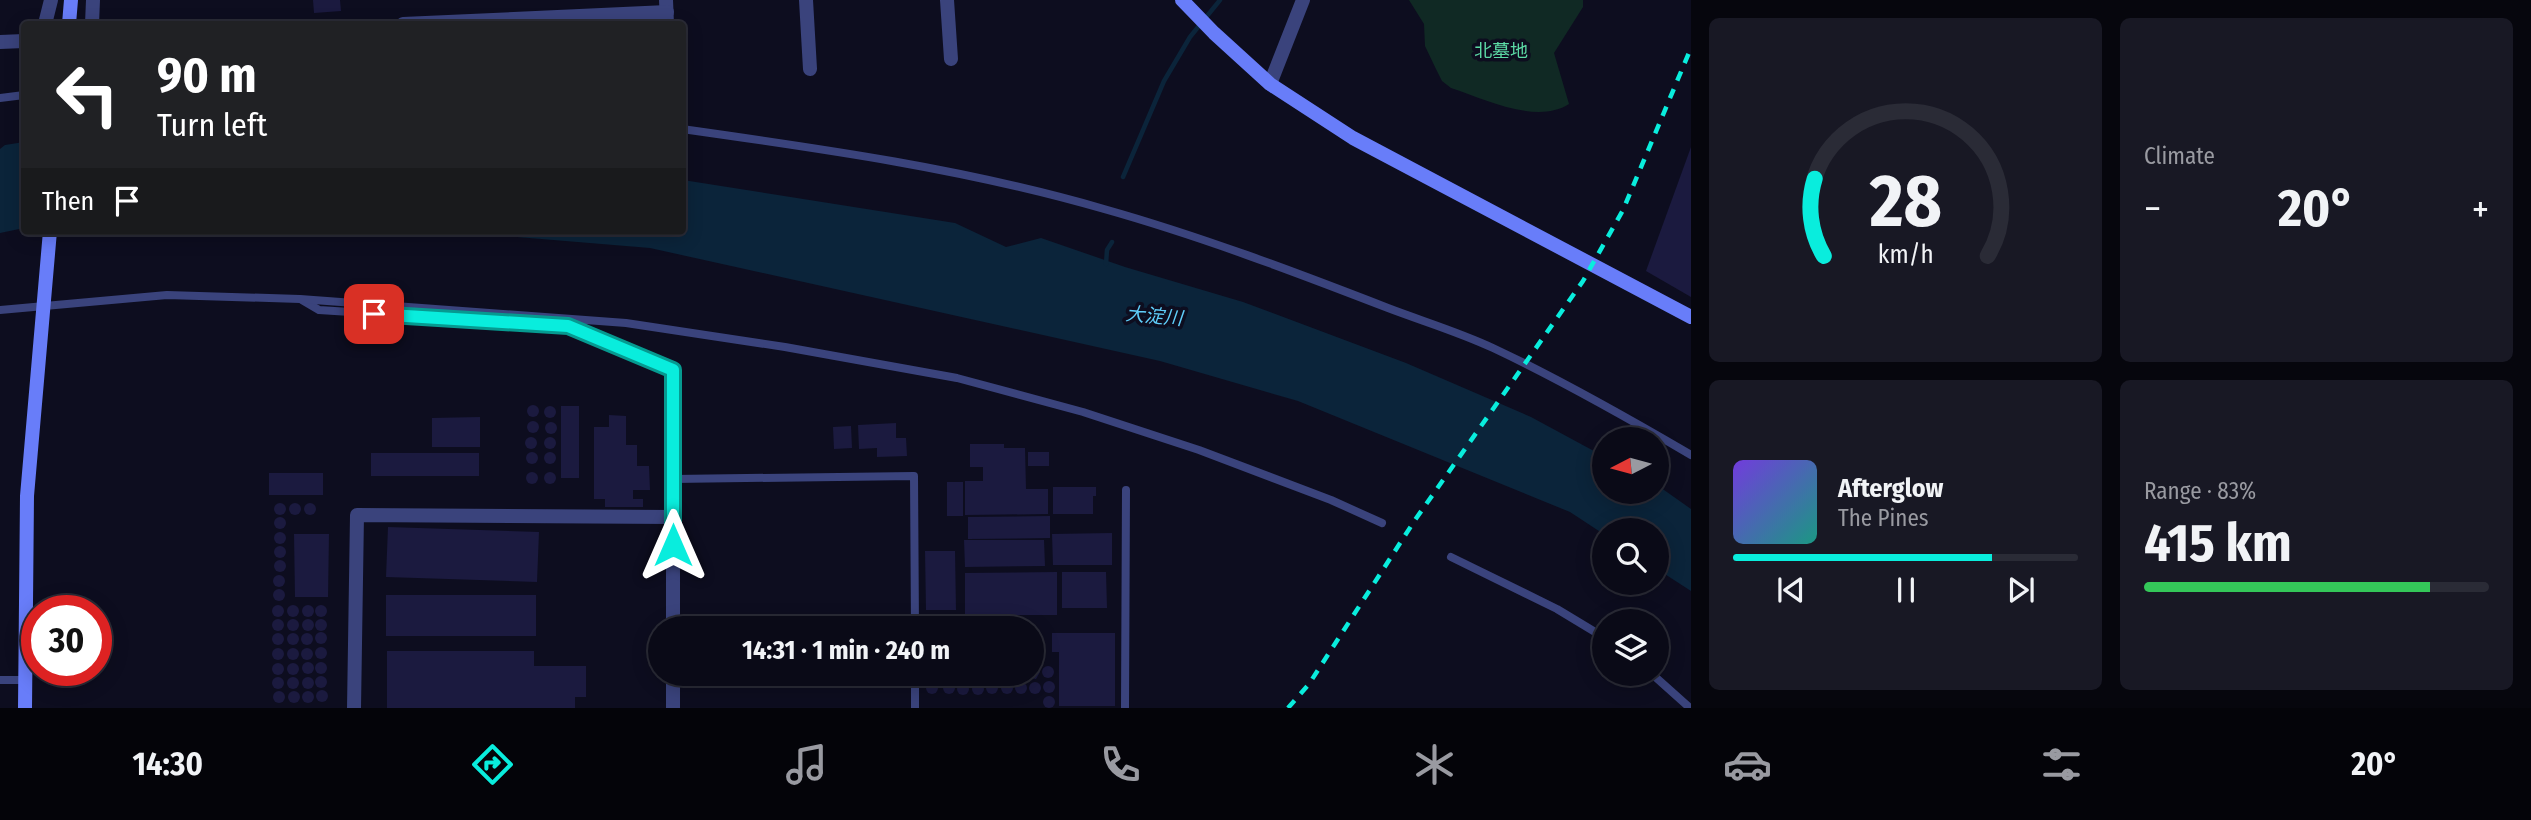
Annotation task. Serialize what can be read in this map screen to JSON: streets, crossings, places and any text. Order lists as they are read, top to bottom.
{
  "water": ["大淀川"],
  "parks": ["北墓地"],
  "north": "left",
  "page": {
    "tile": [
      "Climate",
      ["Range · 83%", "415 km"]
    ],
    "turn": ["90 m", "Turn left"],
    "then": "Then",
    "heat": ["−", "20°", "+"],
    "song": ["Afterglow", "The Pines"],
    "limit": "30",
    "trip": "14:31 · 1 min · 240 m",
    "tabs": ["14:30", "20°"],
    "gauge": ["28", "km/h"]
  }
}
